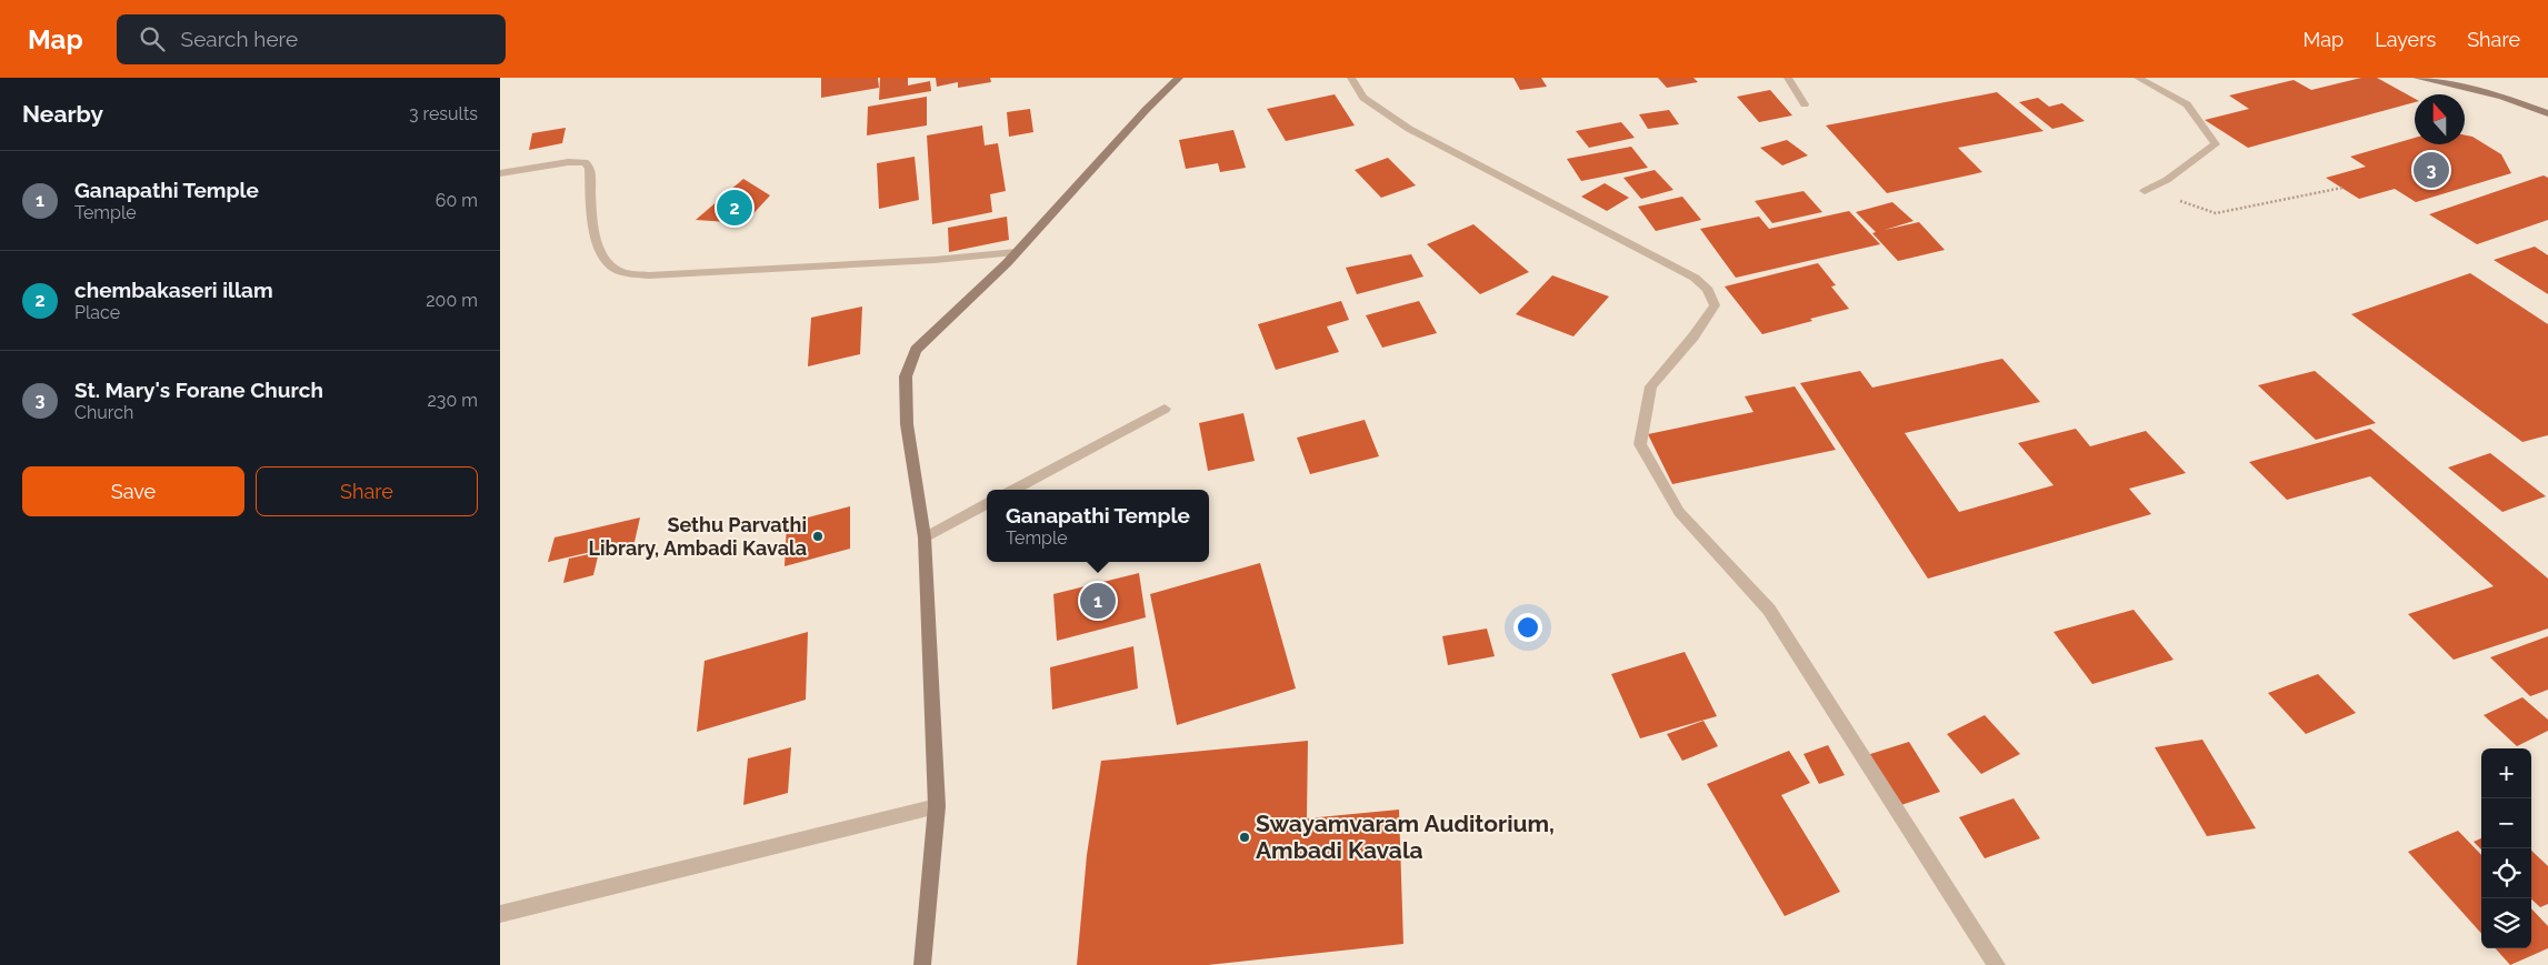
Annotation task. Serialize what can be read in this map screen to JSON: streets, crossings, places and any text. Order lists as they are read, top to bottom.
{
  "places": ["Sethu Parvathi Library, Ambadi Kavala", "Swayamvaram Auditorium, Ambadi Kavala"],
  "north": "top",
  "page": {
    "header": "Map",
    "search": "Search here",
    "nav": ["Map", "Layers", "Share"],
    "heading": ["Nearby", "3 results"],
    "list": [
      {
        "mark": "1",
        "name": "Ganapathi Temple",
        "note": "Temple",
        "value": "60 m"
      },
      {
        "mark": "2",
        "name": "chembakaseri illam",
        "note": "Place",
        "value": "200 m"
      },
      {
        "mark": "3",
        "name": "St. Mary's Forane Church",
        "note": "Church",
        "value": "230 m"
      }
    ],
    "pins": ["3", "2", "1"],
    "buttons": ["Save", "Share"],
    "popup": ["Ganapathi Temple", "Temple"],
    "map_buttons": ["+", "−"]
  }
}
